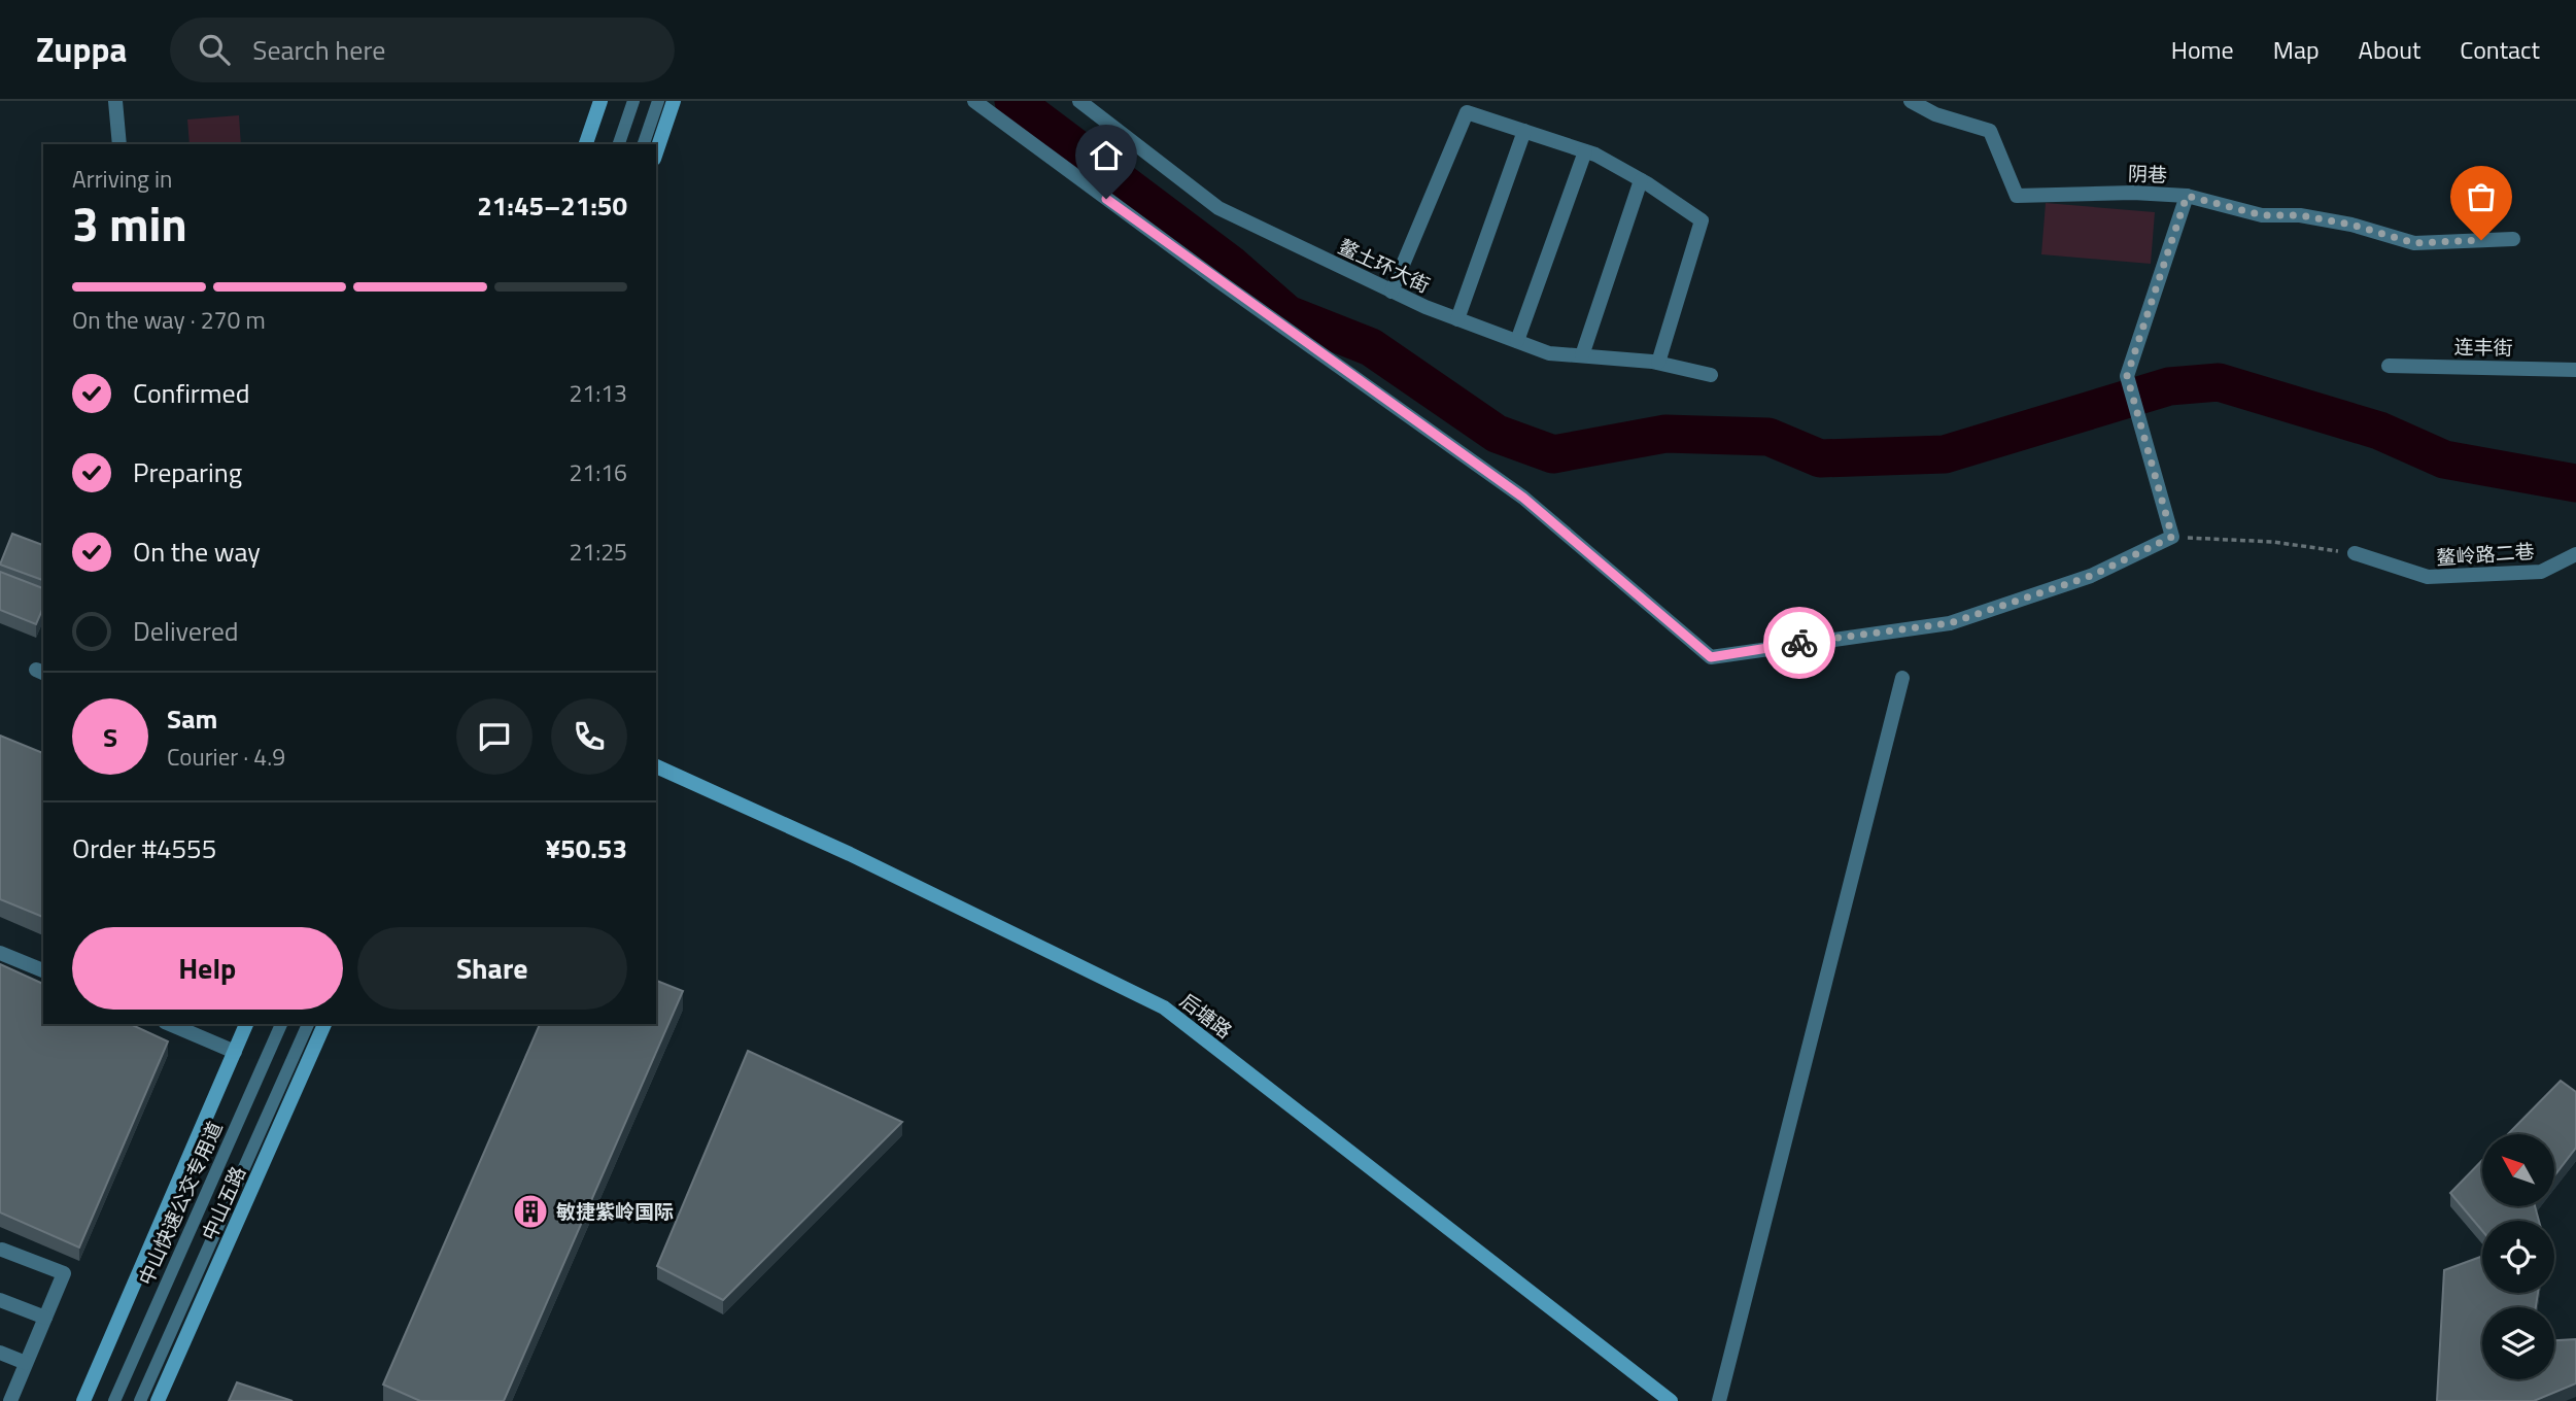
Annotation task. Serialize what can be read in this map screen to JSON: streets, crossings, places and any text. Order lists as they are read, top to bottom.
{
  "streets": {
    "street": [
      "阴巷",
      "鳌土环大街",
      "连丰街",
      "鳌岭路二巷",
      "后塘路",
      "中山五路"
    ],
    "lane": ["中山快速公交专用道"]
  },
  "places": {
    "building": ["敏捷紫岭国际"]
  },
  "north": "top left",
  "page": {
    "header": "Zuppa",
    "search": "Search here",
    "nav": [
      "Home",
      "Map",
      "About",
      "Contact"
    ],
    "heading": ["3 min", "Arriving in", "21:45–21:50"],
    "panel": [
      "Sam",
      "Courier · 4.9",
      "Order #4555",
      "¥50.53"
    ],
    "bar": "On the way · 270 m",
    "list": [
      ["Confirmed", "21:13"],
      ["Preparing", "21:16"],
      ["On the way", "21:25"],
      "Delivered"
    ],
    "round": "S",
    "buttons": ["Help", "Share"]
  }
}
